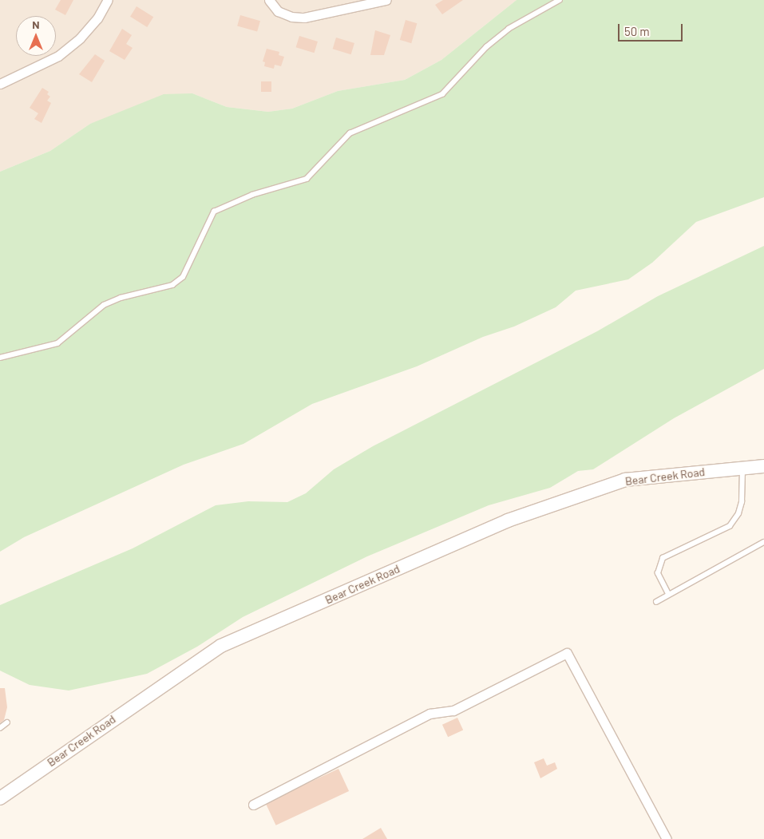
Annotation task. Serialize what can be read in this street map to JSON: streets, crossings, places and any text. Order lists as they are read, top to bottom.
{
  "streets": {
    "street": ["Bear Creek Road"]
  },
  "scale_bar": "50 m",
  "north": "top"
}
